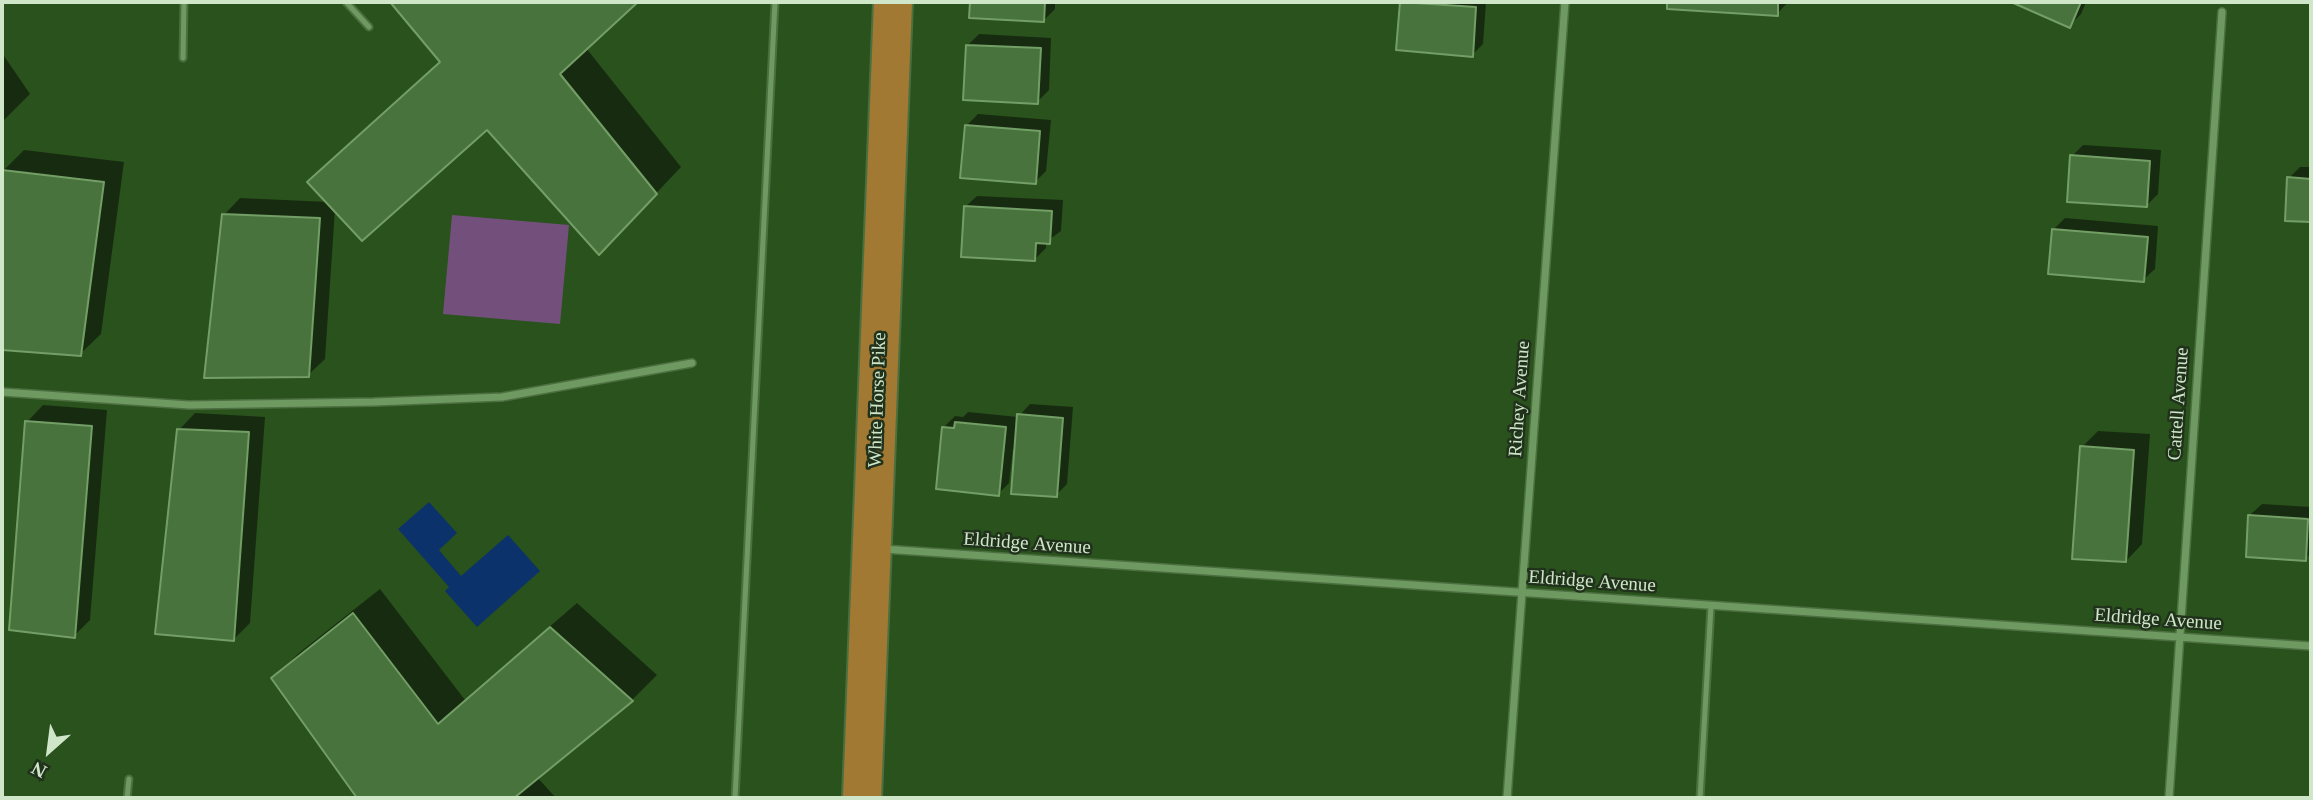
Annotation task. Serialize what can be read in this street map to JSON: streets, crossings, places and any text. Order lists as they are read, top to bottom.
{
  "streets": {
    "highway": ["White Horse Pike"],
    "street": ["Richey Avenue", "Cattell Avenue", "Eldridge Avenue"]
  },
  "crossings": [
    ["Richey Avenue", "Eldridge Avenue"],
    ["White Horse Pike", "Eldridge Avenue"],
    ["Cattell Avenue", "Eldridge Avenue"]
  ],
  "north": "bottom left"
}
